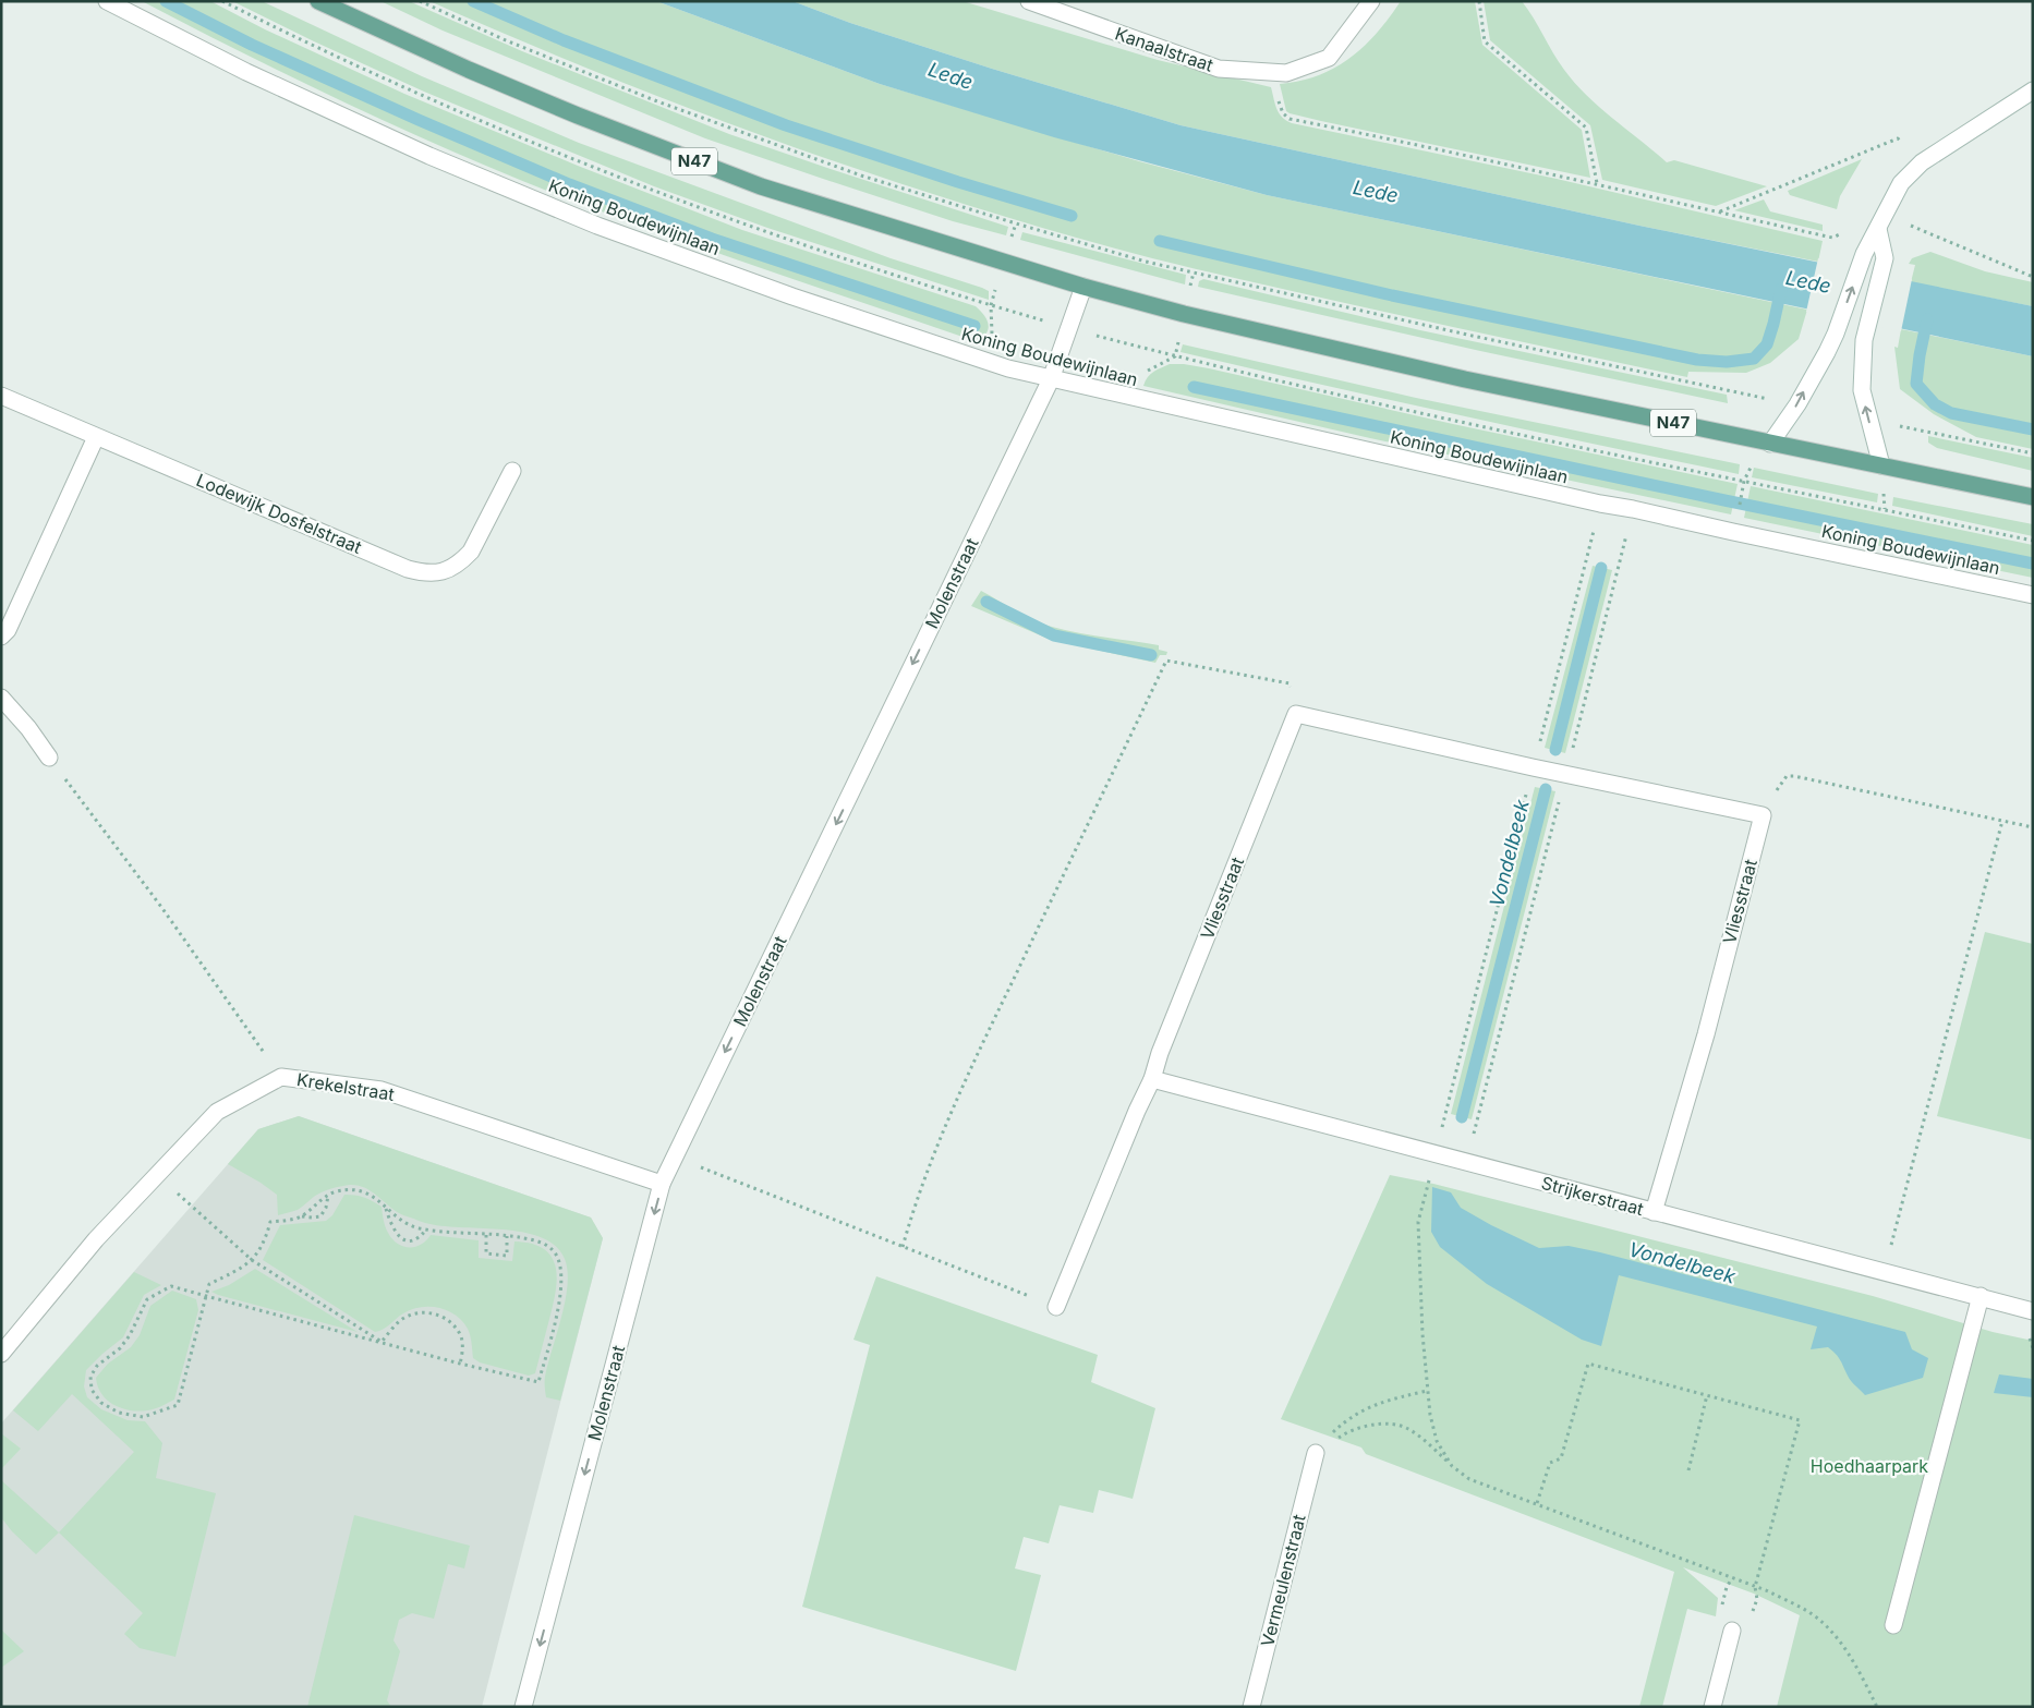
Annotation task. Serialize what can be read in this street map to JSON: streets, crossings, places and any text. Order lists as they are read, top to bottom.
{
  "streets": {
    "main road": ["N47"],
    "street": [
      "Kanaalstraat",
      "Koning Boudewijnlaan",
      "Lodewijk Dosfelstraat",
      "Molenstraat",
      "Vliesstraat",
      "Krekelstraat",
      "Strijkerstraat",
      "Vermeulenstraat"
    ]
  },
  "crossings": [
    ["N47", "Molenstraat"],
    ["Koning Boudewijnlaan", "Molenstraat"],
    ["Molenstraat", "Krekelstraat"],
    ["Vliesstraat", "Strijkerstraat"]
  ],
  "one_way": ["Molenstraat"],
  "water": ["Lede", "Vondelbeek"],
  "parks": ["Hoedhaarpark"]
}
